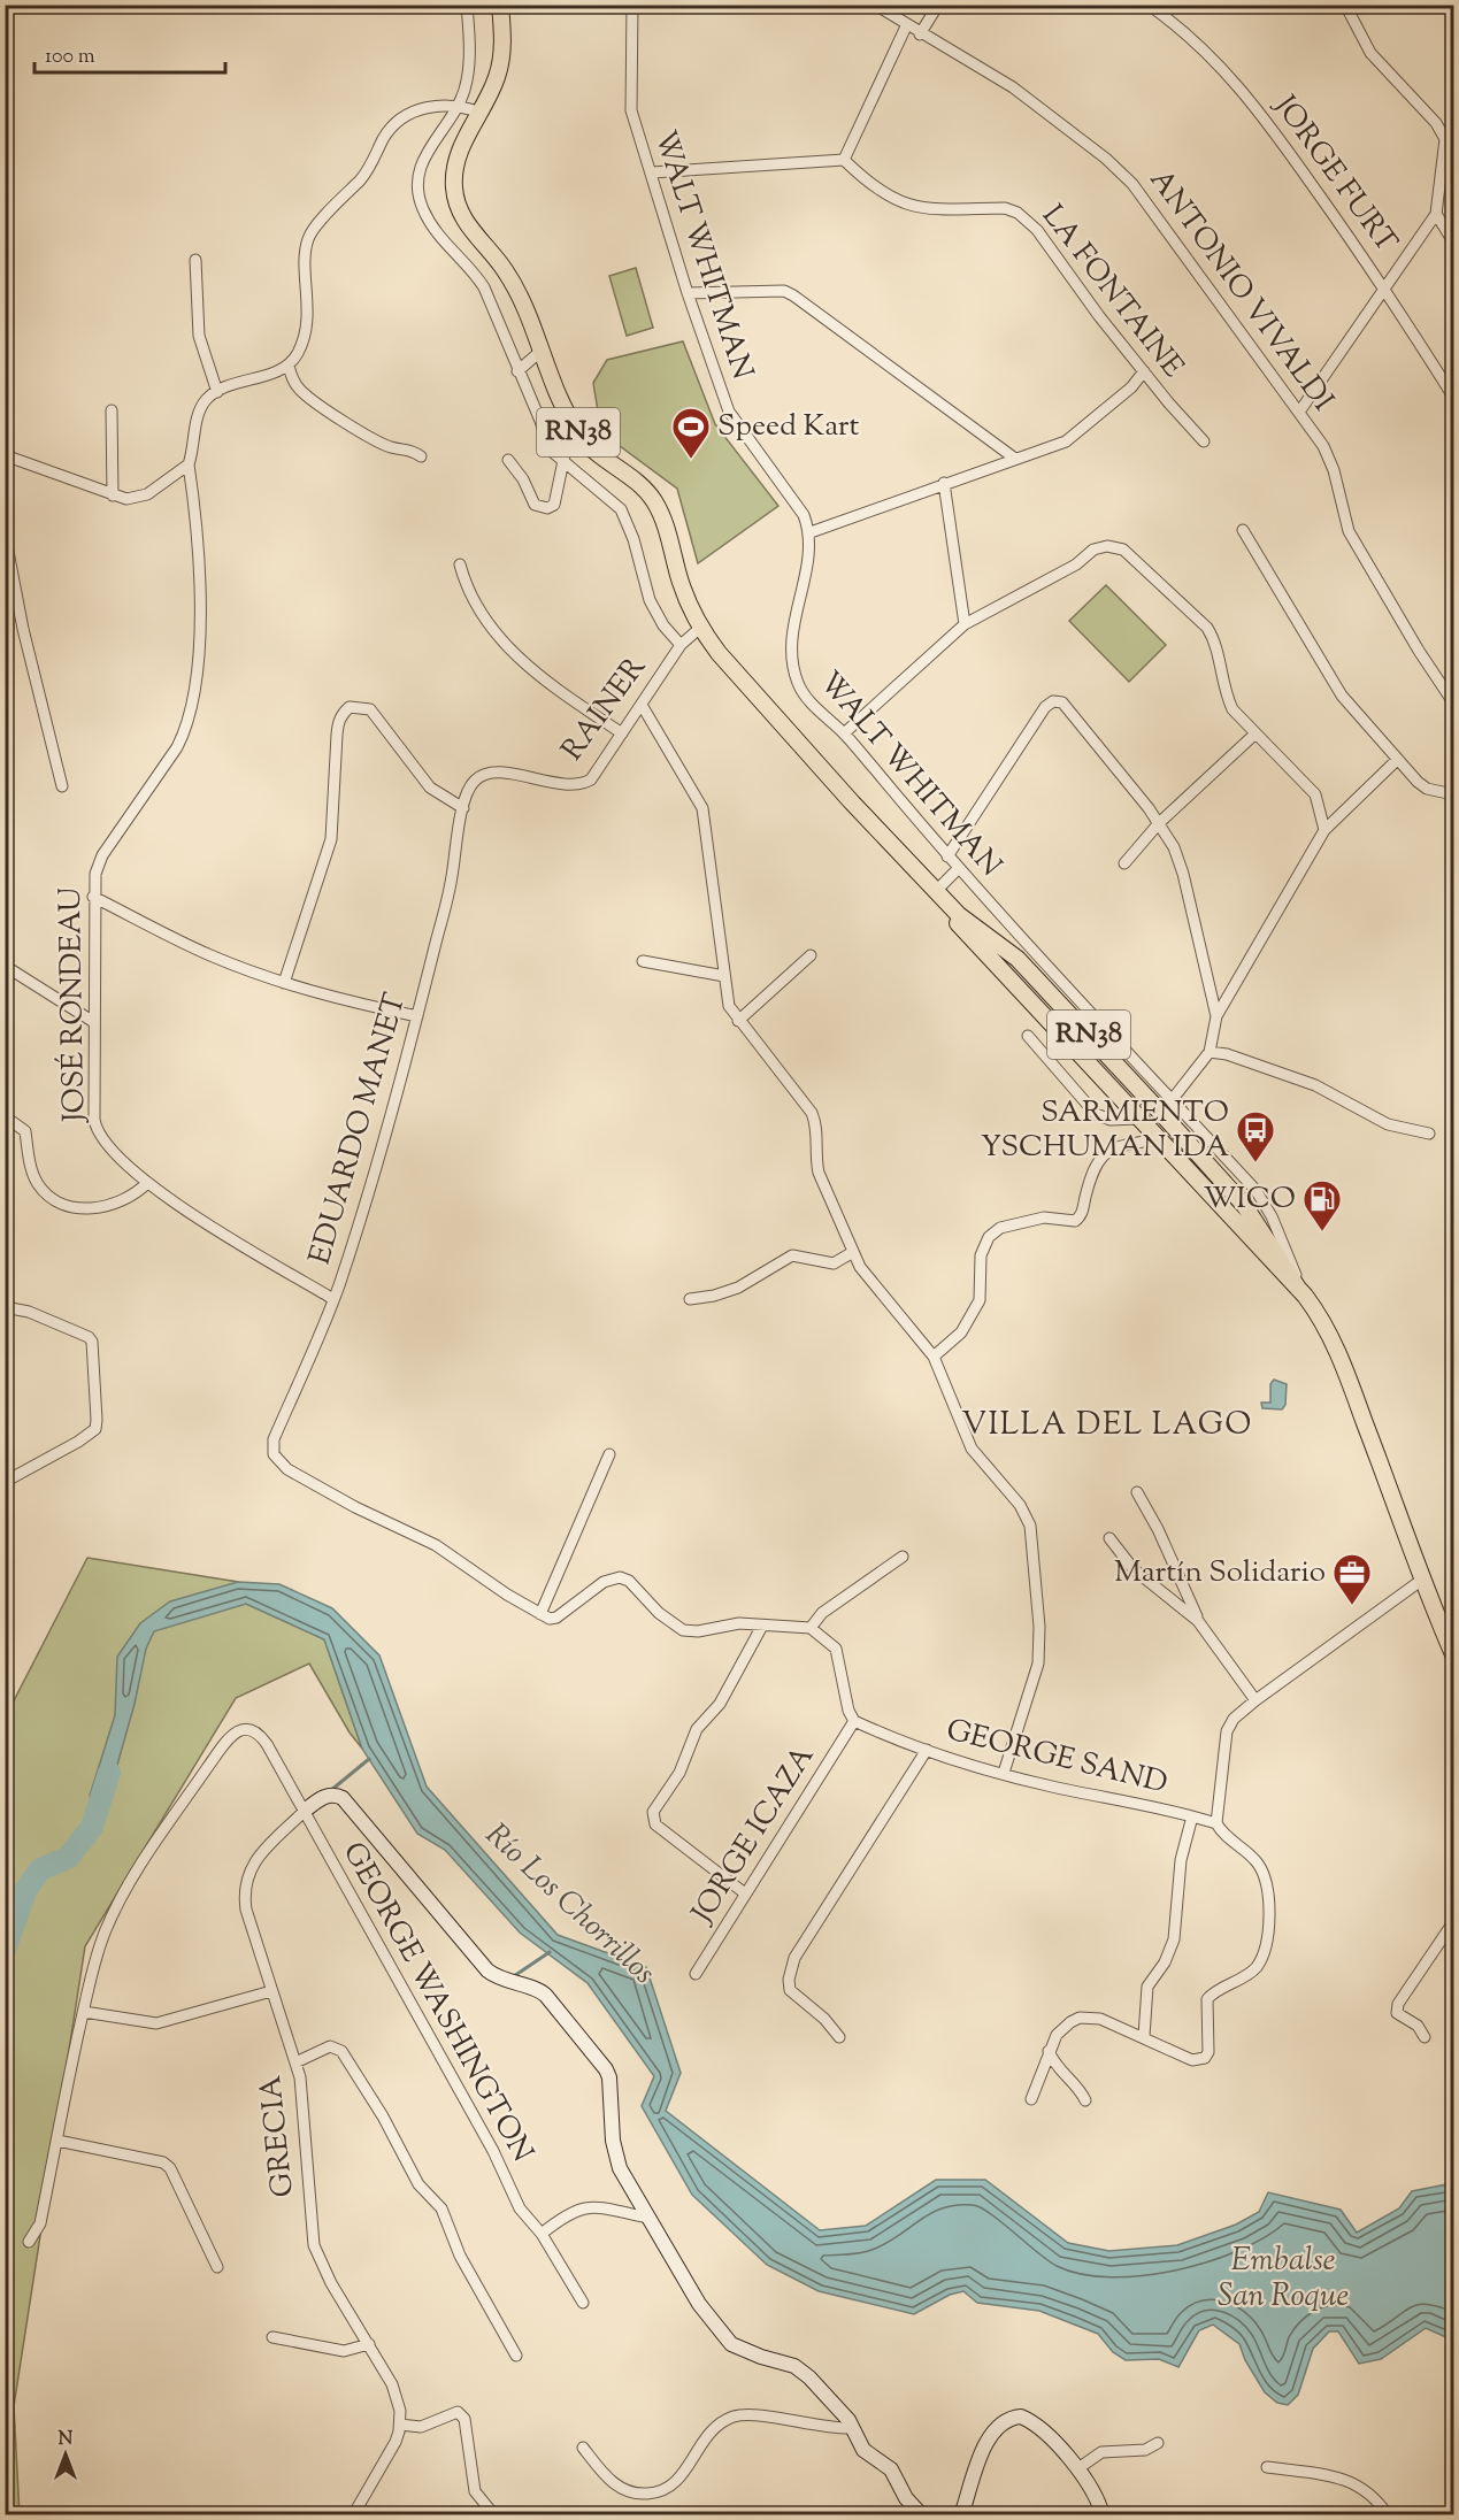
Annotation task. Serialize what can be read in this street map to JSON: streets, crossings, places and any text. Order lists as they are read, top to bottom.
{
  "streets": {
    "main road": ["RN38"],
    "street": [
      "JORGE FURT",
      "WALT WHITMAN",
      "ANTONIO VIVALDI",
      "LA FONTAINE",
      "RAINER",
      "JOSÉ RONDEAU",
      "EDUARDO MANET",
      "GEORGE SAND",
      "JORGE ICAZA",
      "GEORGE WASHINGTON",
      "GRECIA"
    ]
  },
  "crossings": [
    ["WALT WHITMAN", "RN38"],
    ["RN38", "RAINER"],
    ["RAINER", "EDUARDO MANET"],
    ["GEORGE SAND", "JORGE ICAZA"],
    ["GEORGE WASHINGTON", "GRECIA"]
  ],
  "districts": ["VILLA DEL LAGO"],
  "water": ["Río Los Chorrillos", "Embalse San Roque"],
  "places": {
    "sports": ["Speed Kart"],
    "bus stop": ["SARMIENTO YSCHUMAN IDA"],
    "fuel station": ["WICO"],
    "office": ["Martín Solidario"]
  },
  "scale_bar": "100 m",
  "north": "top"
}
